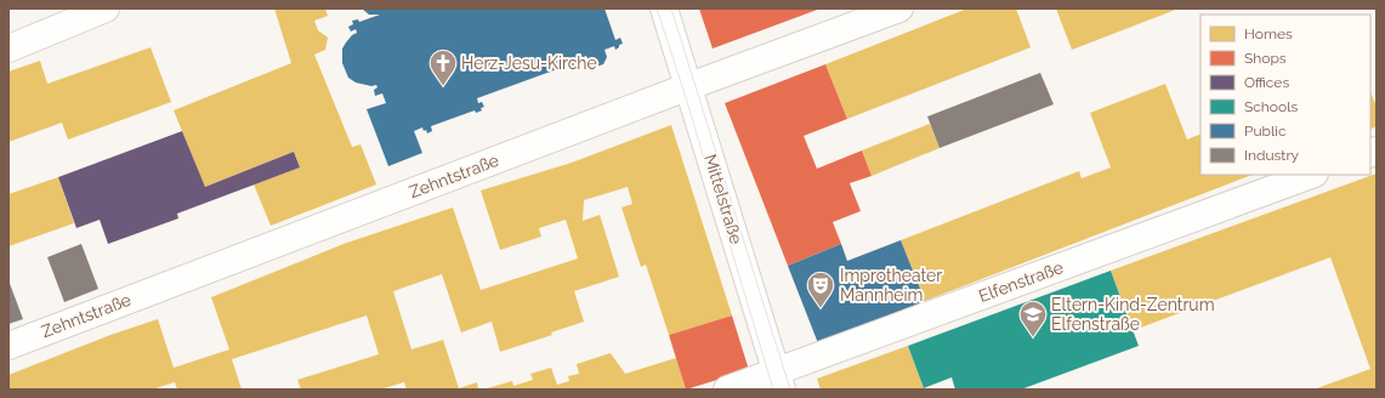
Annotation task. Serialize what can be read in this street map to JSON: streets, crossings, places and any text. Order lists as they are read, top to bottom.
{
  "streets": {
    "street": ["Zehntstraße", "Mittelstraße", "Elfenstraße"]
  },
  "crossings": [
    ["Zehntstraße", "Mittelstraße"],
    ["Mittelstraße", "Elfenstraße"]
  ],
  "places": {
    "church": ["Herz-Jesu-Kirche"],
    "theatre": ["Improtheater Mannheim"],
    "school or university": ["Eltern-Kind-Zentrum Elfenstraße"]
  },
  "legend": [
    "Homes",
    "Shops",
    "Offices",
    "Schools",
    "Public",
    "Industry"
  ]
}
